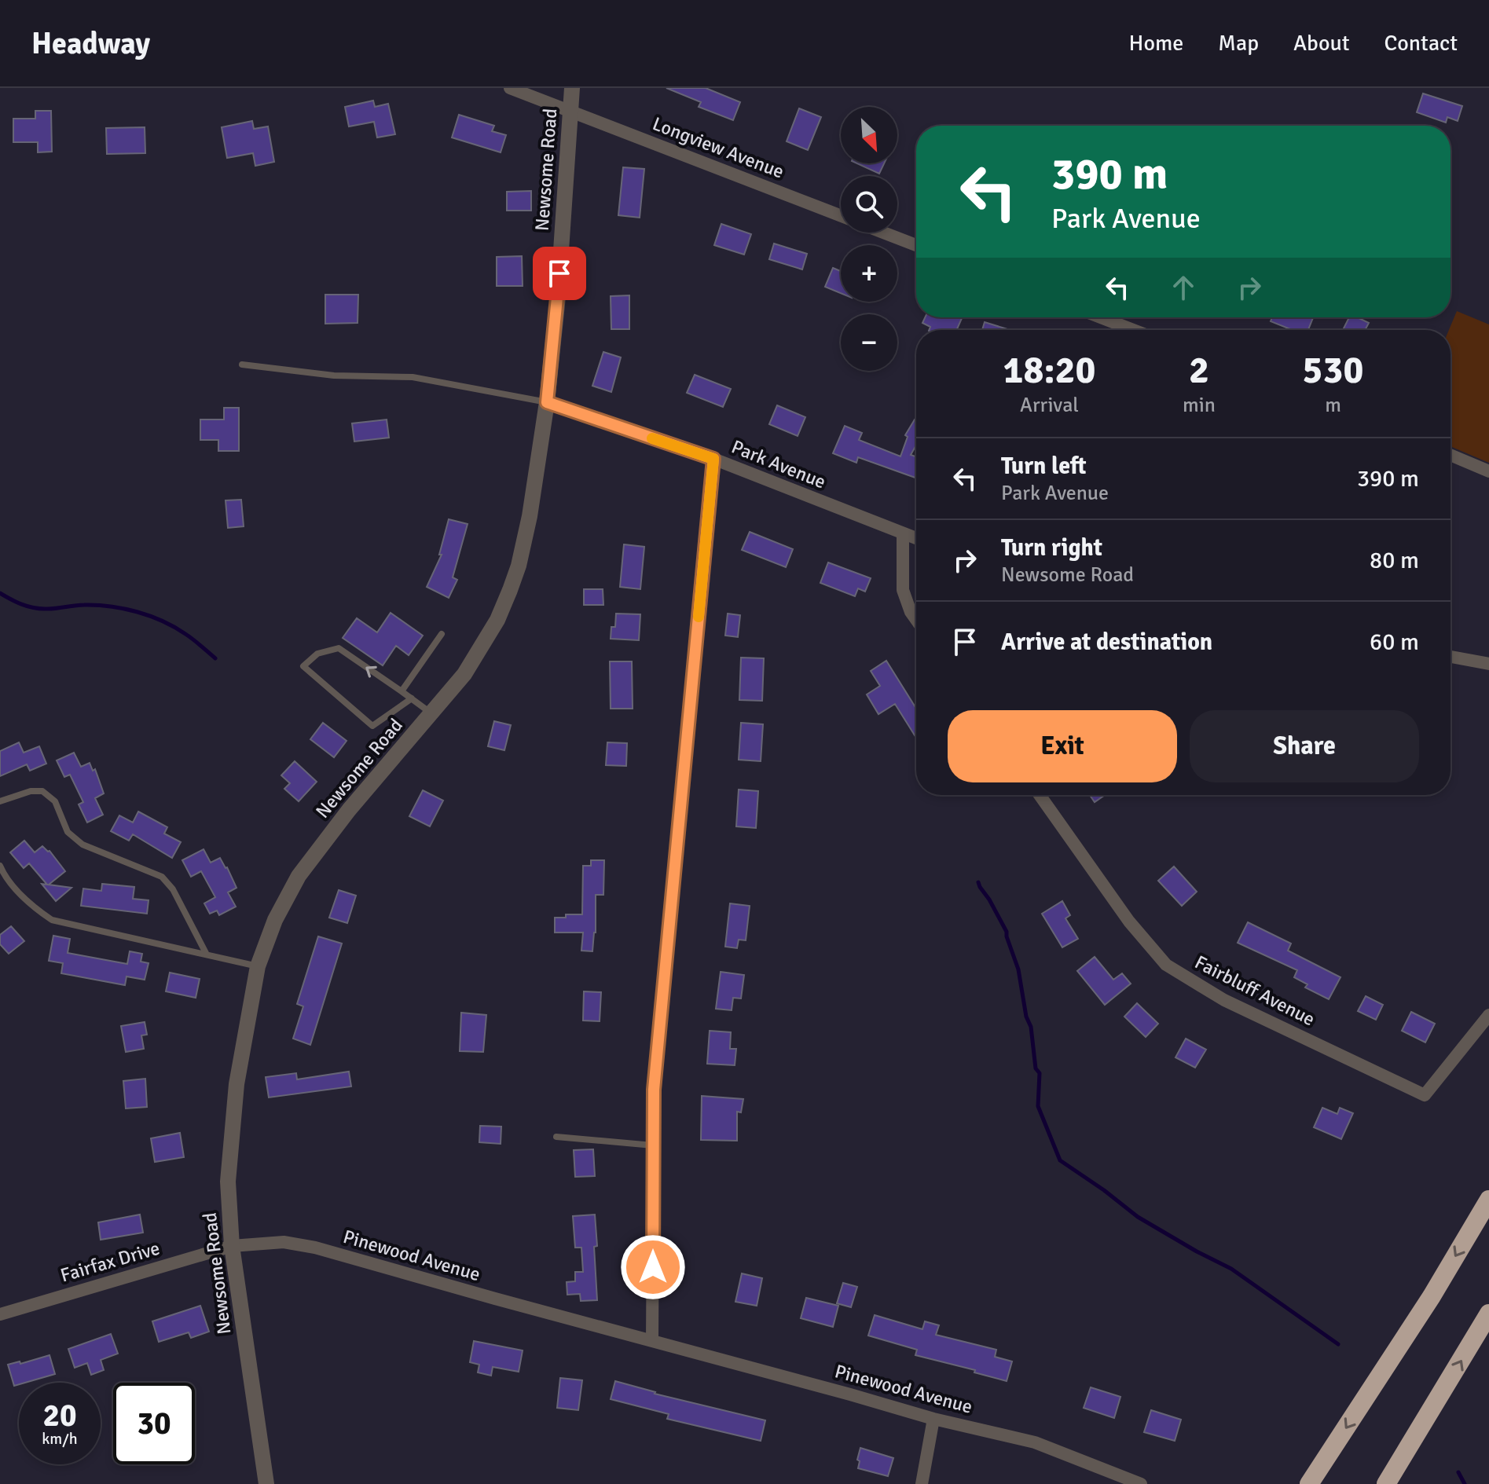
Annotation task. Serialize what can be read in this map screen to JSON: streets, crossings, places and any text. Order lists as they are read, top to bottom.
{
  "streets": {
    "street": [
      "Longview Avenue",
      "Newsome Road",
      "Park Avenue",
      "Fairbluff Avenue",
      "Pinewood Avenue",
      "Fairfax Drive"
    ]
  },
  "crossings": [
    ["Longview Avenue", "Newsome Road"],
    ["Newsome Road", "Park Avenue"],
    ["Newsome Road", "Pinewood Avenue"],
    ["Newsome Road", "Fairfax Drive"],
    ["Pinewood Avenue", "Fairfax Drive"]
  ],
  "north": "bottom right",
  "page": {
    "header": "Headway",
    "nav": [
      "Home",
      "Map",
      "About",
      "Contact"
    ],
    "map_buttons": ["+", "−"],
    "turn": ["390 m", "Park Avenue"],
    "eta": [
      "18:20",
      "Arrival",
      "2",
      "min",
      "530",
      "m"
    ],
    "list": [
      {
        "name": "Turn left",
        "note": "Park Avenue",
        "value": "390 m"
      },
      {
        "name": "Turn right",
        "note": "Newsome Road",
        "value": "80 m"
      },
      {
        "name": "Arrive at destination",
        "value": "60 m"
      }
    ],
    "buttons": ["Exit", "Share"],
    "speed": "20 km/h",
    "limit": "30"
  }
}
